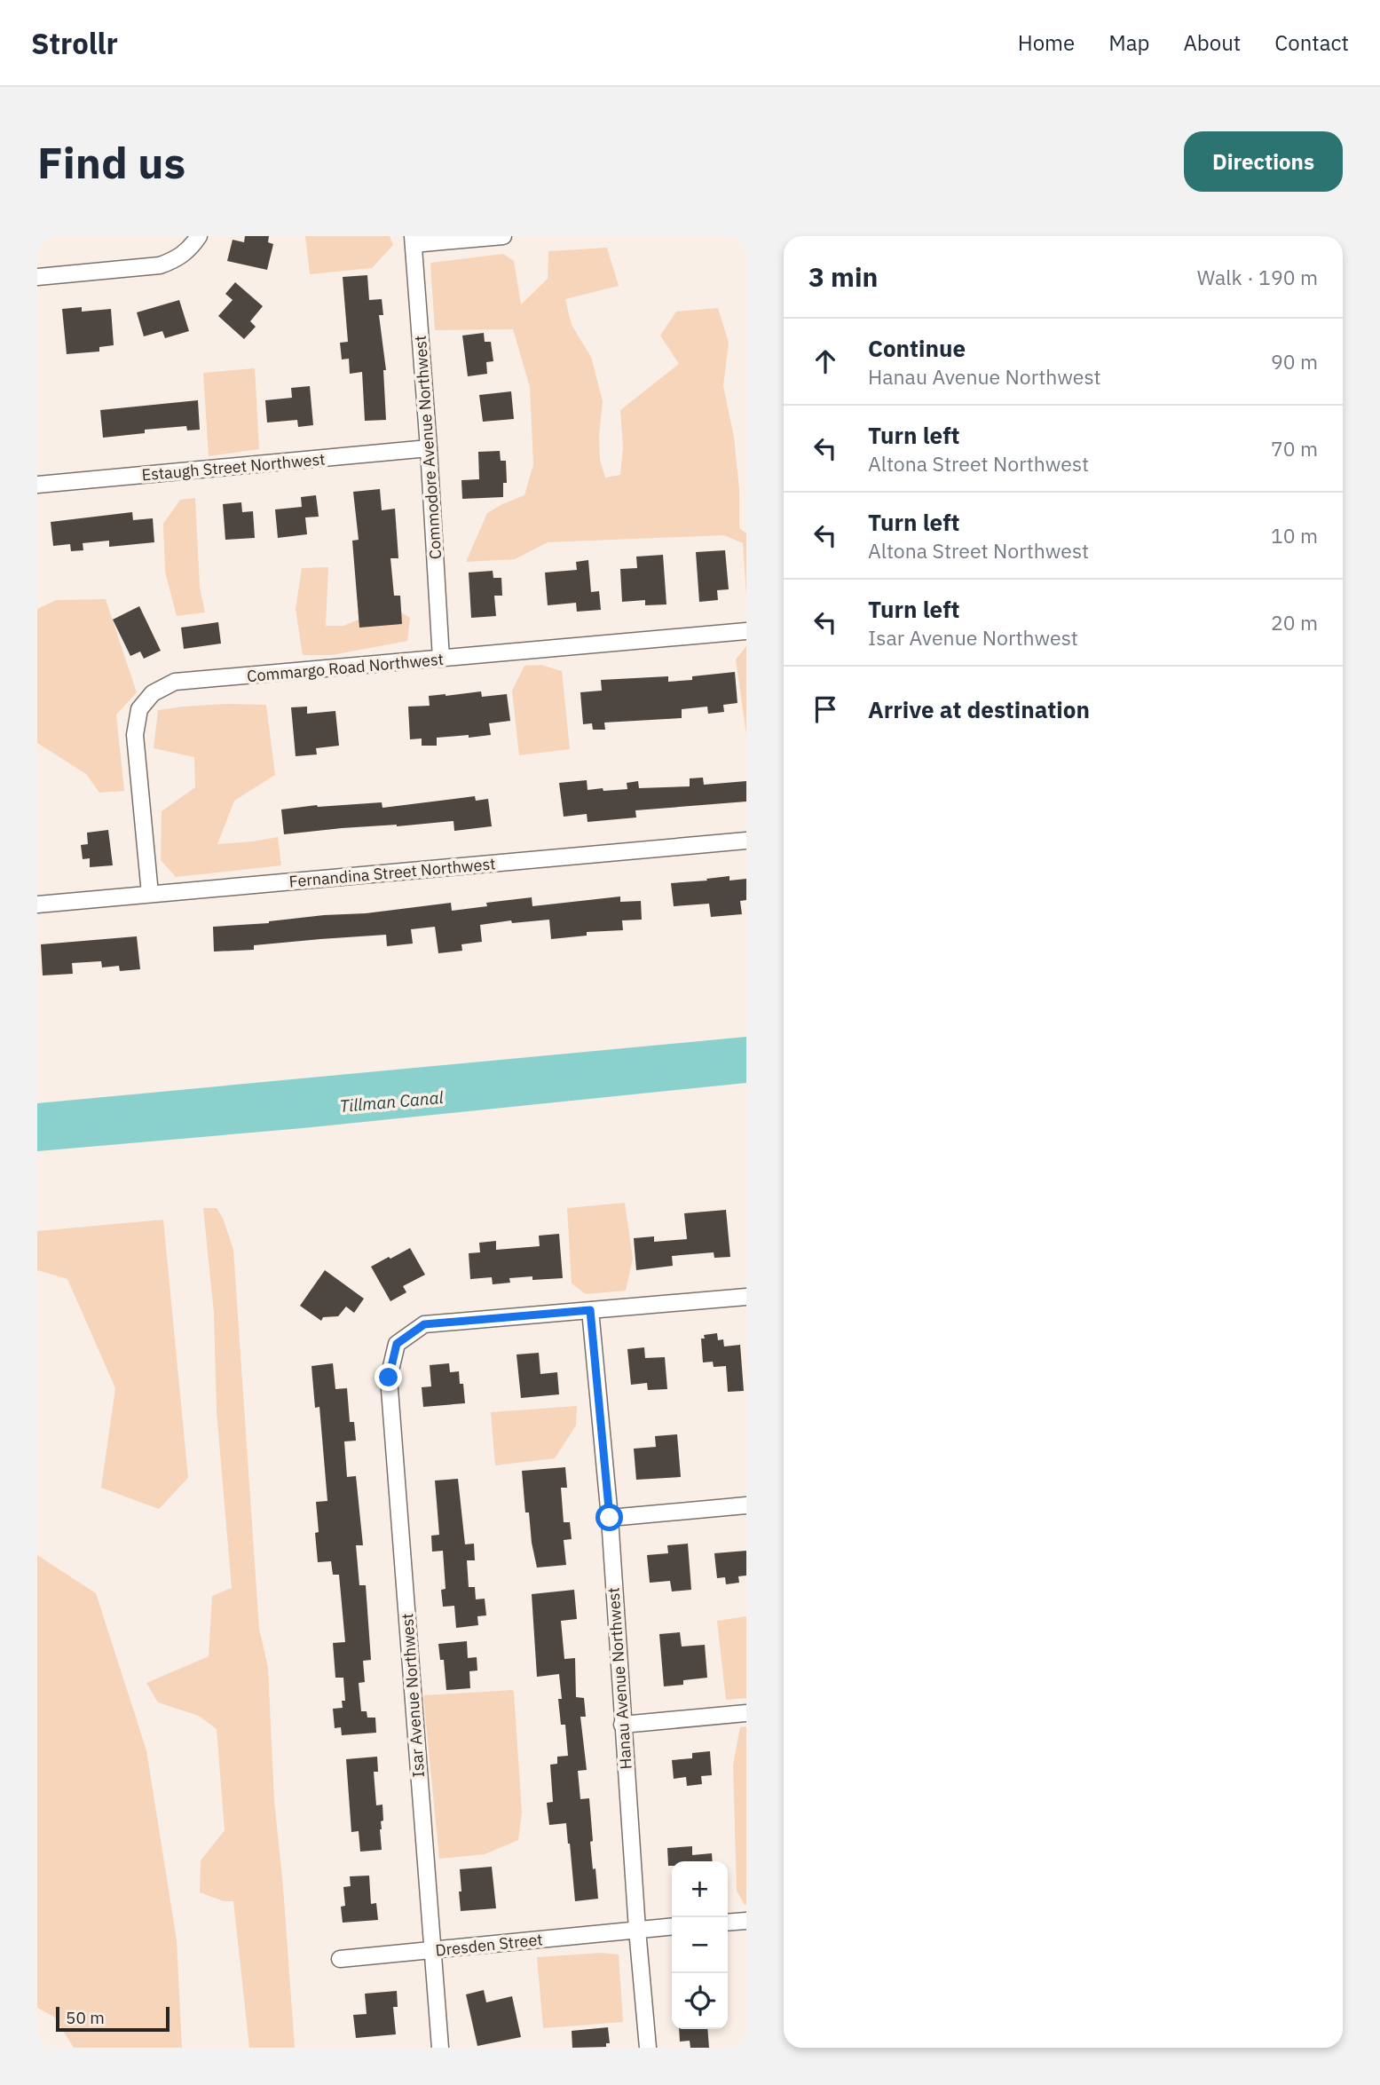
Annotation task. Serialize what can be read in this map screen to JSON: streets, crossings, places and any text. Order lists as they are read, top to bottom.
{
  "streets": {
    "street": [
      "Commodore Avenue Northwest",
      "Estaugh Street Northwest",
      "Commargo Road Northwest",
      "Fernandina Street Northwest",
      "Hanau Avenue Northwest",
      "Isar Avenue Northwest",
      "Dresden Street"
    ]
  },
  "crossings": [
    ["Commodore Avenue Northwest", "Estaugh Street Northwest"],
    ["Commodore Avenue Northwest", "Commargo Road Northwest"],
    ["Commargo Road Northwest", "Fernandina Street Northwest"],
    ["Hanau Avenue Northwest", "Isar Avenue Northwest"],
    ["Hanau Avenue Northwest", "Dresden Street"],
    ["Isar Avenue Northwest", "Dresden Street"]
  ],
  "water": ["Tillman Canal"],
  "scale_bar": "50 m",
  "page": {
    "header": "Strollr",
    "nav": [
      "Home",
      "Map",
      "About",
      "Contact"
    ],
    "buttons": "Directions",
    "title": "Find us",
    "heading": ["3 min", "Walk · 190 m"],
    "list": [
      ["Continue", "Hanau Avenue Northwest", "90 m"],
      ["Turn left", "Altona Street Northwest", "70 m"],
      ["Turn left", "Altona Street Northwest", "10 m"],
      ["Turn left", "Isar Avenue Northwest", "20 m"],
      "Arrive at destination"
    ],
    "map_buttons": ["+", "−"],
    "scale": "50 m"
  }
}
